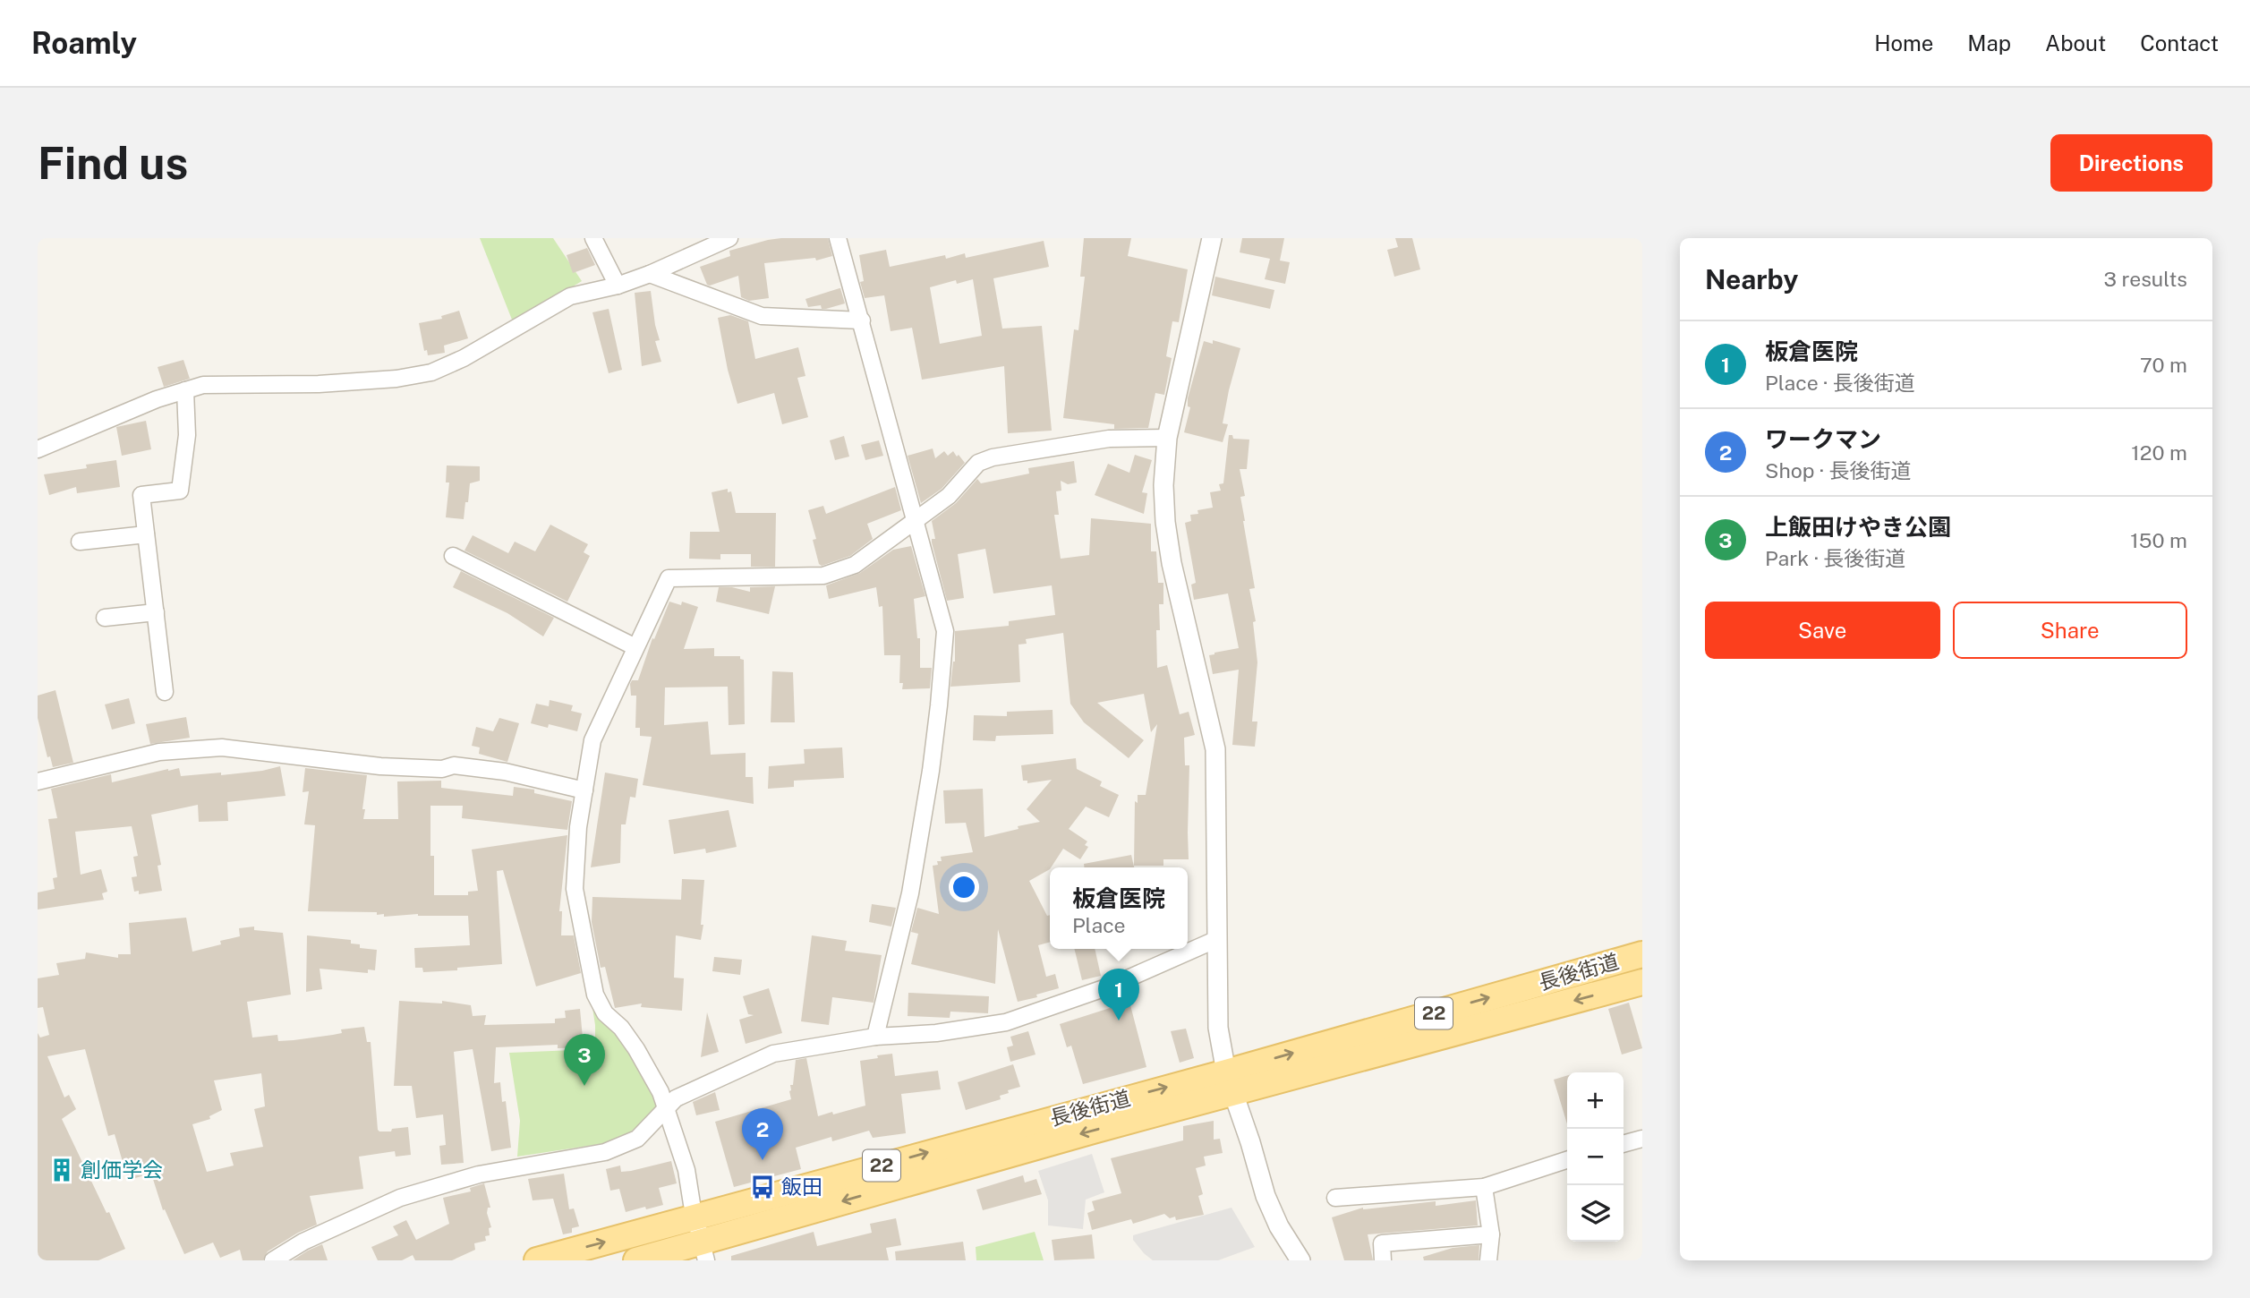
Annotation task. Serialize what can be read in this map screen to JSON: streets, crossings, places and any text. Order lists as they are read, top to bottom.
{
  "streets": {
    "main road": ["長後街道", "22"]
  },
  "places": {
    "building": ["創価学会"],
    "bus stop": ["飯田"]
  },
  "page": {
    "header": "Roamly",
    "nav": [
      "Home",
      "Map",
      "About",
      "Contact"
    ],
    "buttons": [
      "Directions",
      ["Save", "Share"]
    ],
    "title": "Find us",
    "heading": ["Nearby", "3 results"],
    "list": [
      {
        "mark": "1",
        "name": "板倉医院",
        "note": "Place · 長後街道",
        "value": "70 m"
      },
      {
        "mark": "2",
        "name": "ワークマン",
        "note": "Shop · 長後街道",
        "value": "120 m"
      },
      {
        "mark": "3",
        "name": "上飯田けやき公園",
        "note": "Park · 長後街道",
        "value": "150 m"
      }
    ],
    "popup": ["板倉医院", "Place"],
    "pins": ["1", "3", "2"],
    "map_buttons": ["+", "−"]
  }
}
